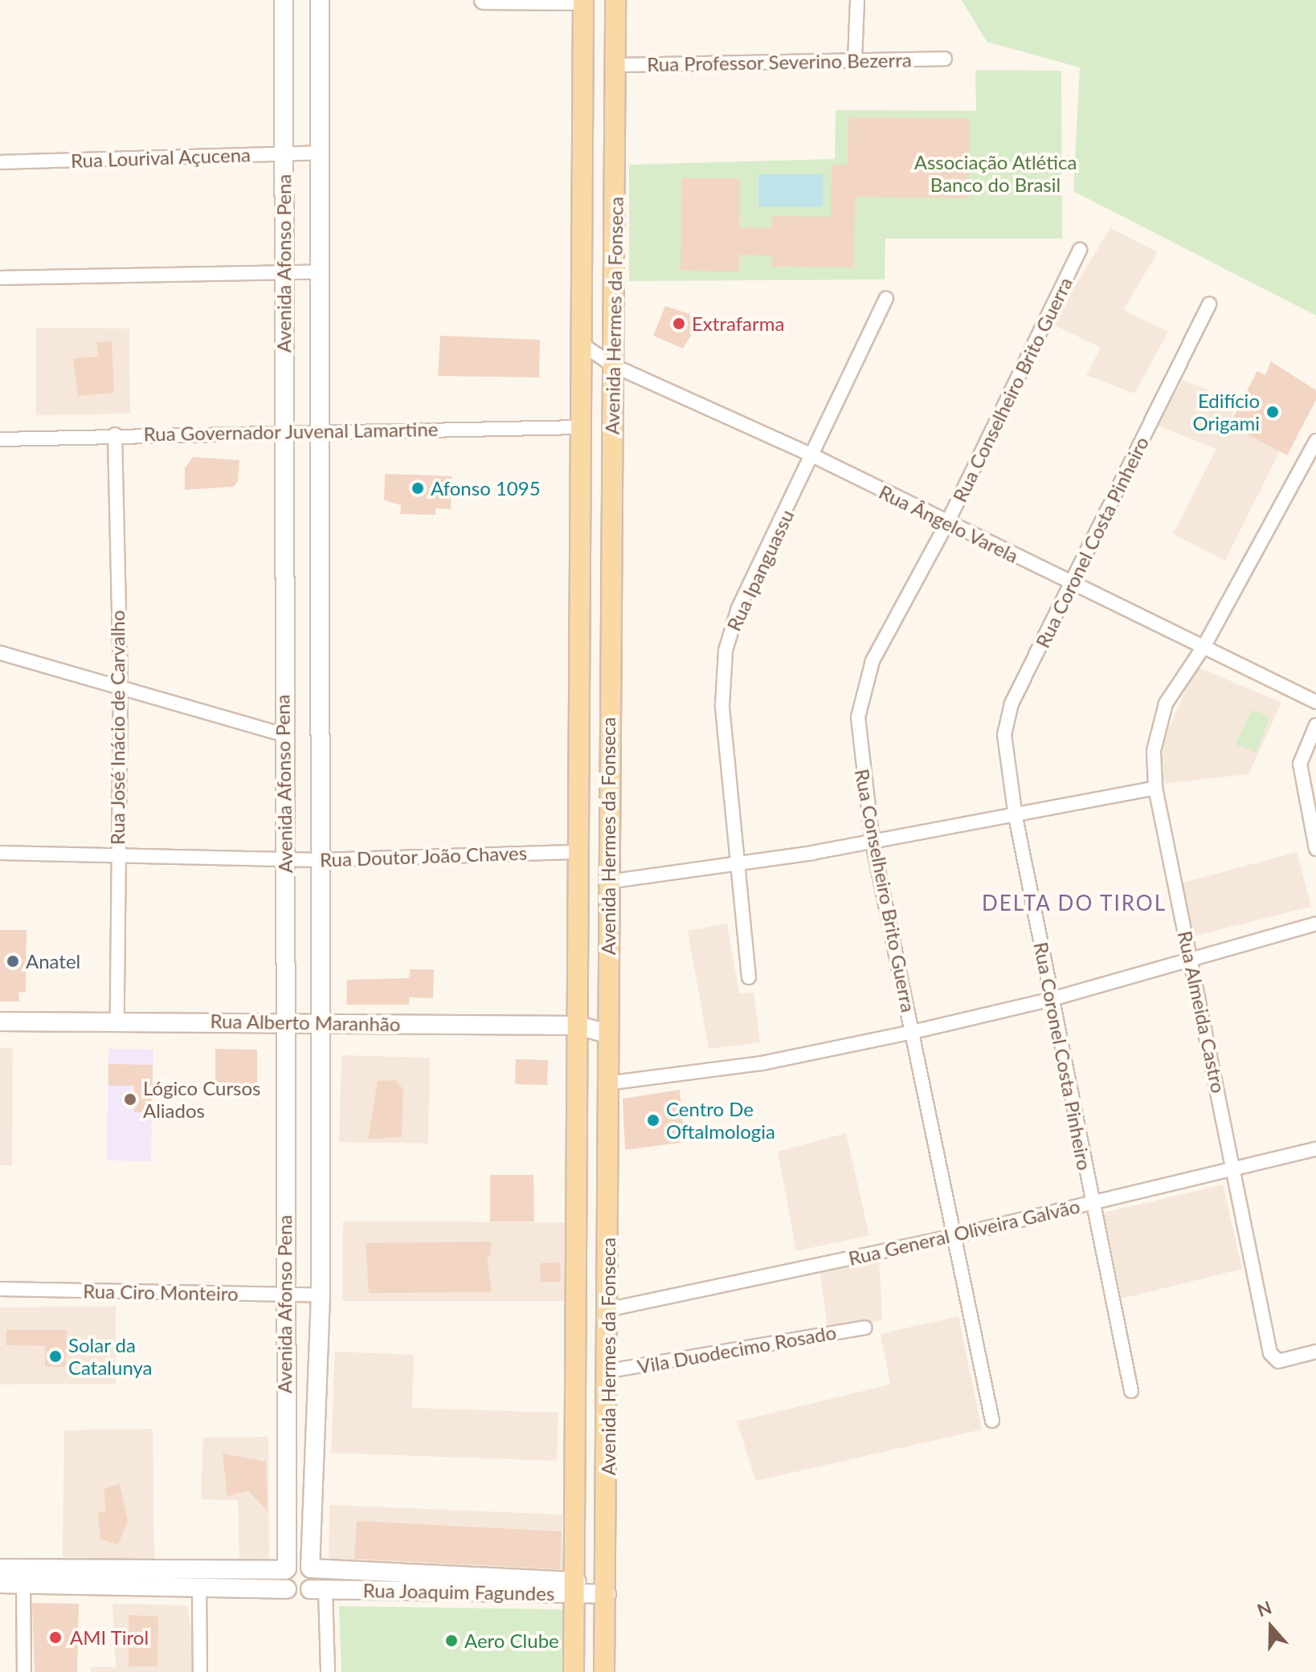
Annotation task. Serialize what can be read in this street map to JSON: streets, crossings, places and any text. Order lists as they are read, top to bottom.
{
  "streets": {
    "main road": [
      "Avenida Afonso Pena",
      "Avenida Hermes da Fonseca",
      "Rua Alberto Maranhão",
      "Rua Joaquim Fagundes"
    ],
    "street": [
      "Rua Professor Severino Bezerra",
      "Rua Lourival Açucena",
      "Rua Conselheiro Brito Guerra",
      "Rua Governador Juvenal Lamartine",
      "Rua Ângelo Varela",
      "Rua Coronel Costa Pinheiro",
      "Rua Ipanguassu",
      "Rua José Inácio de Carvalho",
      "Rua Doutor João Chaves",
      "Rua Almeida Castro",
      "Rua General Oliveira Galvão",
      "Rua Ciro Monteiro",
      "Vila Duodecimo Rosado"
    ]
  },
  "crossings": [
    ["Rua Professor Severino Bezerra", "Avenida Hermes da Fonseca"],
    ["Rua Lourival Açucena", "Avenida Afonso Pena"],
    ["Avenida Afonso Pena", "Rua Governador Juvenal Lamartine"],
    ["Avenida Afonso Pena", "Rua Doutor João Chaves"],
    ["Avenida Afonso Pena", "Rua Alberto Maranhão"],
    ["Avenida Afonso Pena", "Rua Ciro Monteiro"],
    ["Avenida Afonso Pena", "Rua Joaquim Fagundes"],
    ["Avenida Hermes da Fonseca", "Rua Governador Juvenal Lamartine"],
    ["Avenida Hermes da Fonseca", "Rua Ângelo Varela"],
    ["Avenida Hermes da Fonseca", "Rua Doutor João Chaves"],
    ["Avenida Hermes da Fonseca", "Rua Alberto Maranhão"],
    ["Avenida Hermes da Fonseca", "Rua General Oliveira Galvão"],
    ["Avenida Hermes da Fonseca", "Vila Duodecimo Rosado"],
    ["Avenida Hermes da Fonseca", "Rua Joaquim Fagundes"],
    ["Rua Conselheiro Brito Guerra", "Rua Ângelo Varela"],
    ["Rua Conselheiro Brito Guerra", "Rua General Oliveira Galvão"],
    ["Rua Governador Juvenal Lamartine", "Rua José Inácio de Carvalho"],
    ["Rua Ângelo Varela", "Rua Coronel Costa Pinheiro"],
    ["Rua Ângelo Varela", "Rua Ipanguassu"],
    ["Rua Ângelo Varela", "Rua Almeida Castro"],
    ["Rua Coronel Costa Pinheiro", "Rua General Oliveira Galvão"],
    ["Rua José Inácio de Carvalho", "Rua Doutor João Chaves"],
    ["Rua José Inácio de Carvalho", "Rua Alberto Maranhão"],
    ["Rua Almeida Castro", "Rua General Oliveira Galvão"]
  ],
  "districts": ["DELTA DO TIROL"],
  "parks": ["Associação Atlética Banco do Brasil"],
  "places": [
    "Extrafarma",
    "Edifício Origami",
    "Afonso 1095",
    "Anatel",
    "Lógico Cursos Aliados",
    "Centro De Oftalmologia",
    "Solar da Catalunya",
    "AMI Tirol",
    "Aero Clube"
  ],
  "north": "top"
}
